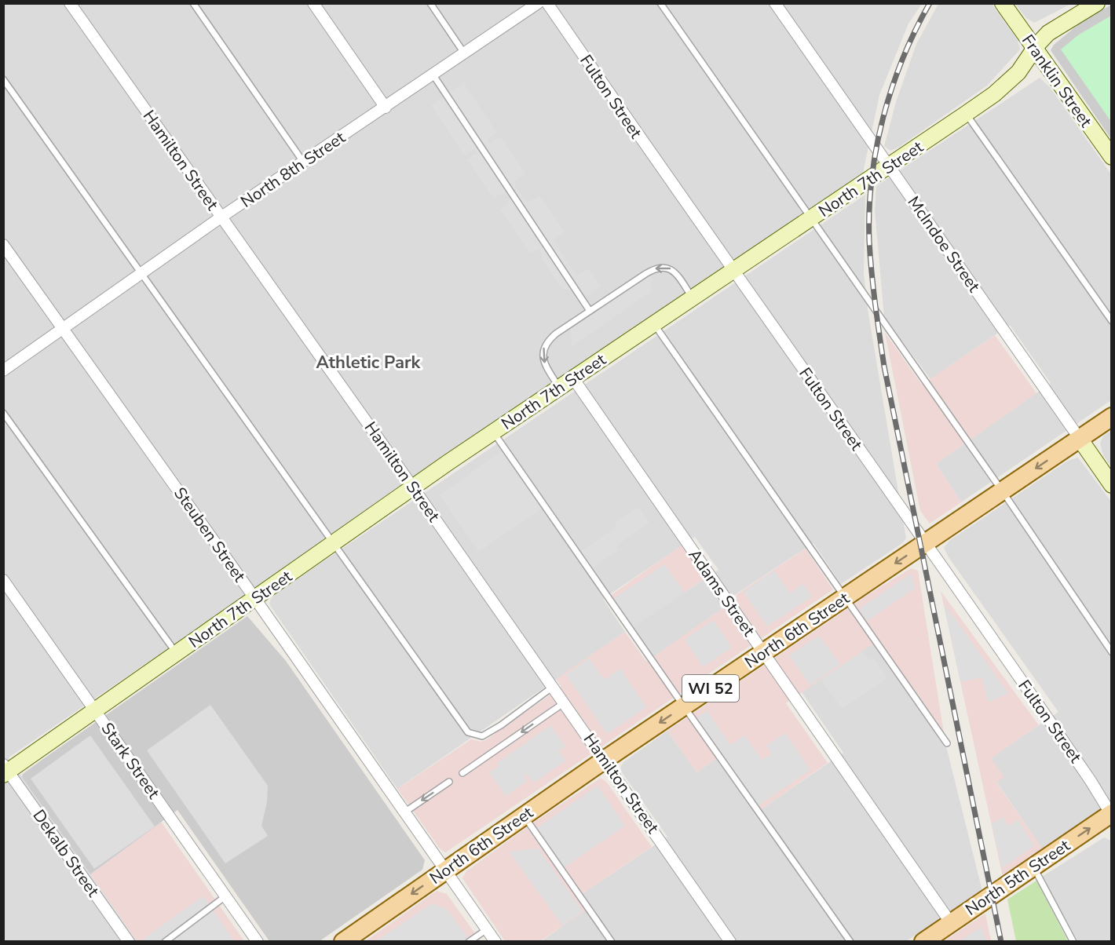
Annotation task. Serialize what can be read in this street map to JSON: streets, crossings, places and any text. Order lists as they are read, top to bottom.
{
  "streets": {
    "main road": ["North 6th Street", "WI 52", "North 5th Street"],
    "street": [
      "Franklin Street",
      "Fulton Street",
      "Hamilton Street",
      "North 8th Street",
      "North 7th Street",
      "McIndoe Street",
      "Steuben Street",
      "Adams Street",
      "Stark Street",
      "Dekalb Street"
    ]
  },
  "crossings": [
    ["Franklin Street", "North 7th Street"],
    ["Fulton Street", "North 7th Street"],
    ["Fulton Street", "North 6th Street"],
    ["Fulton Street", "North 5th Street"],
    ["Hamilton Street", "North 8th Street"],
    ["Hamilton Street", "North 7th Street"],
    ["Hamilton Street", "North 6th Street"],
    ["North 8th Street", "Steuben Street"],
    ["North 7th Street", "McIndoe Street"],
    ["North 7th Street", "Steuben Street"],
    ["North 7th Street", "Adams Street"],
    ["North 7th Street", "Stark Street"],
    ["North 7th Street", "Dekalb Street"],
    ["McIndoe Street", "North 6th Street"],
    ["Steuben Street", "North 6th Street"],
    ["Adams Street", "North 6th Street"],
    ["Adams Street", "North 5th Street"]
  ],
  "one_way": ["North 6th Street", "North 5th Street"],
  "districts": ["Athletic Park"]
}
